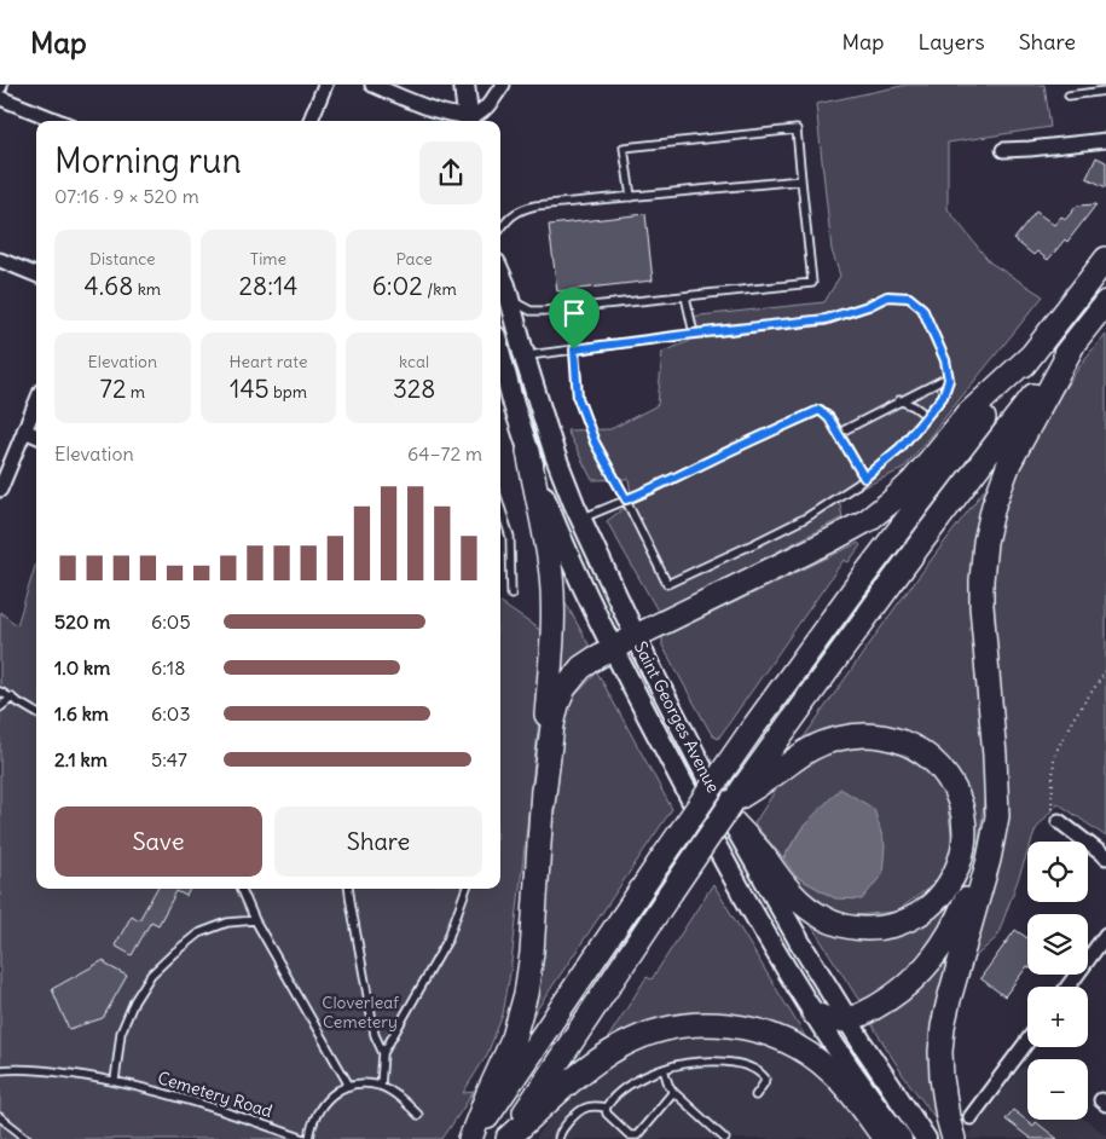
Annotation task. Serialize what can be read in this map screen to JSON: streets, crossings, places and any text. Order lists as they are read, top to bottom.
{
  "streets": {
    "main road": ["Saint Georges Avenue"],
    "lane": ["Cemetery Road"]
  },
  "parks": ["Cloverleaf Cemetery"],
  "page": {
    "header": "Map",
    "nav": ["Map", "Layers", "Share"],
    "heading": ["Morning run", "07:16 · 9 × 520 m"],
    "stats": [
      ["Distance", "4.68 km"],
      ["Time", "28:14"],
      ["Pace", "6:02 /km"],
      ["Elevation", "72 m"],
      ["Heart rate", "145 bpm"],
      ["kcal", "328"]
    ],
    "chart": ["Elevation", "64–72 m"],
    "list": [
      {
        "name": "520 m",
        "note": "6:05"
      },
      {
        "name": "1.0 km",
        "note": "6:18"
      },
      {
        "name": "1.6 km",
        "note": "6:03"
      },
      {
        "name": "2.1 km",
        "note": "5:47"
      }
    ],
    "buttons": ["Save", "Share"],
    "map_buttons": ["+", "−"]
  }
}
